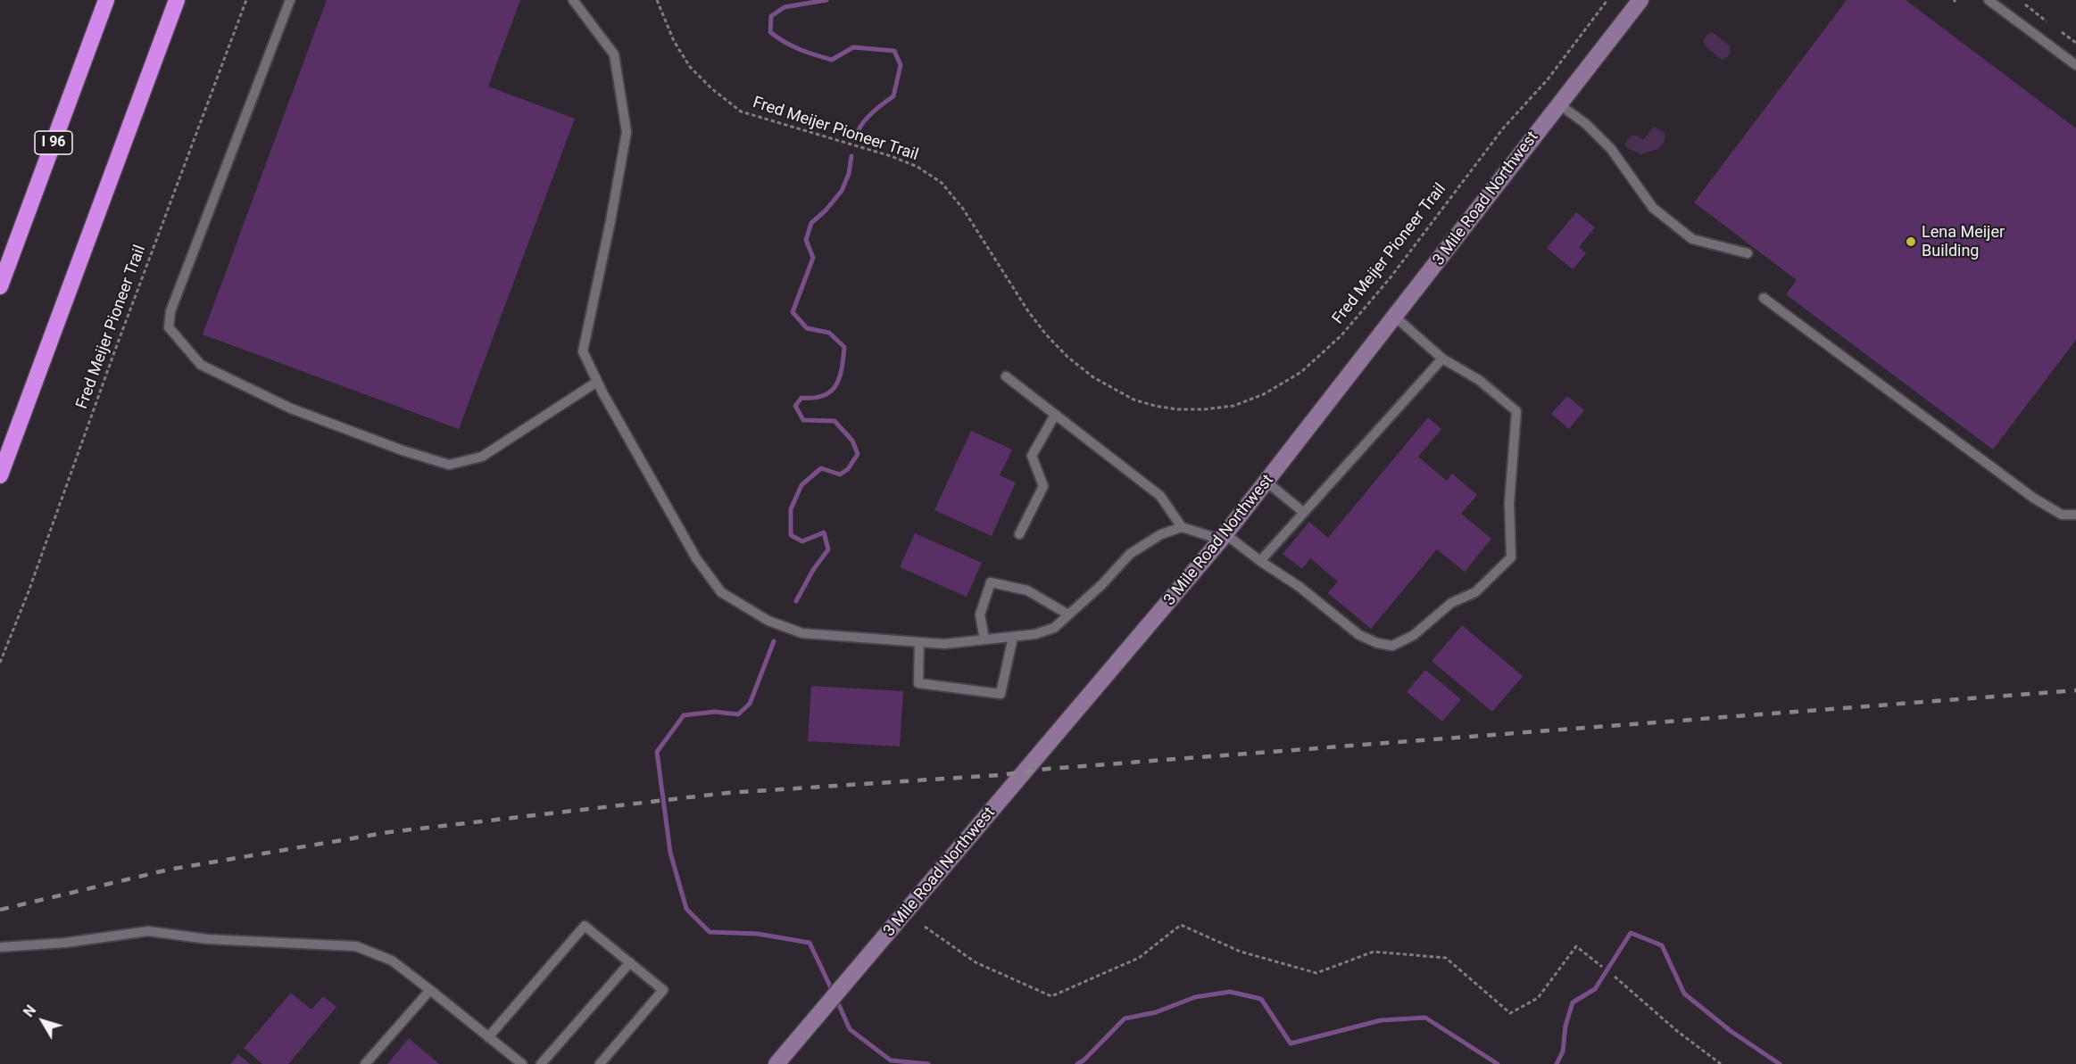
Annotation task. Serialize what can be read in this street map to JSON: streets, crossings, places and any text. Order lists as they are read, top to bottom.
{
  "streets": {
    "highway": ["I 96"],
    "main road": ["3 Mile Road Northwest"],
    "path": ["Fred Meijer Pioneer Trail"]
  },
  "places": ["Lena Meijer Building"],
  "north": "top left"
}
